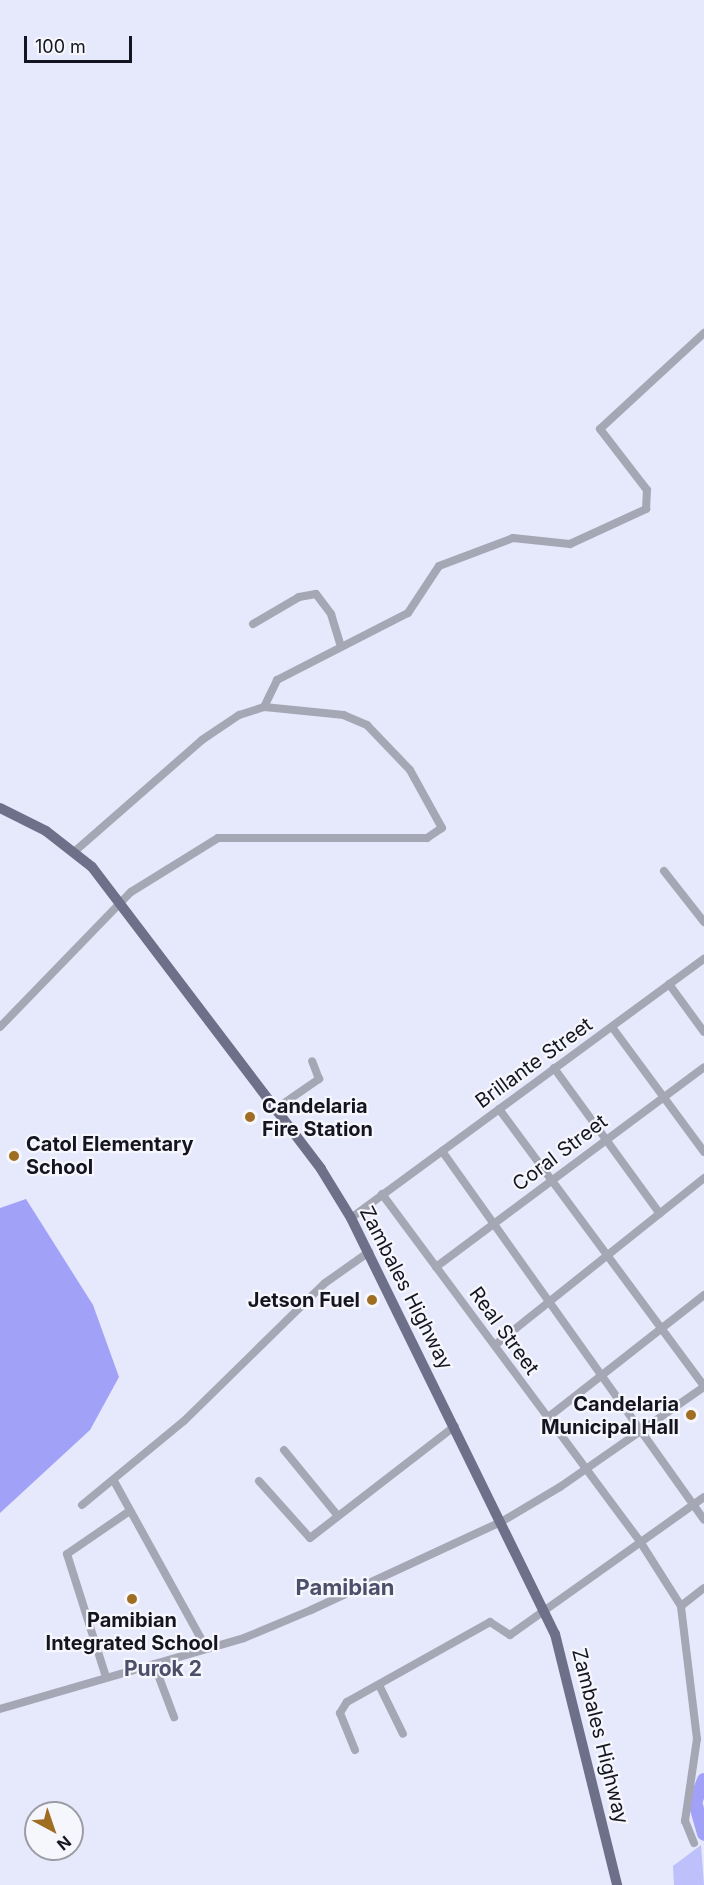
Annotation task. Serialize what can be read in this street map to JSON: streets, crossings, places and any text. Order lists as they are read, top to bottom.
{
  "streets": {
    "main road": ["Zambales Highway"],
    "street": ["Brillante Street", "Coral Street", "Real Street"]
  },
  "crossings": [
    ["Brillante Street", "Zambales Highway"],
    ["Brillante Street", "Real Street"],
    ["Coral Street", "Real Street"]
  ],
  "districts": ["Pamibian", "Purok 2"],
  "places": [
    "Candelaria Fire Station",
    "Catol Elementary School",
    "Jetson Fuel",
    "Candelaria Municipal Hall",
    "Pamibian Integrated School"
  ],
  "scale_bar": "100 m",
  "north": "bottom right"
}
